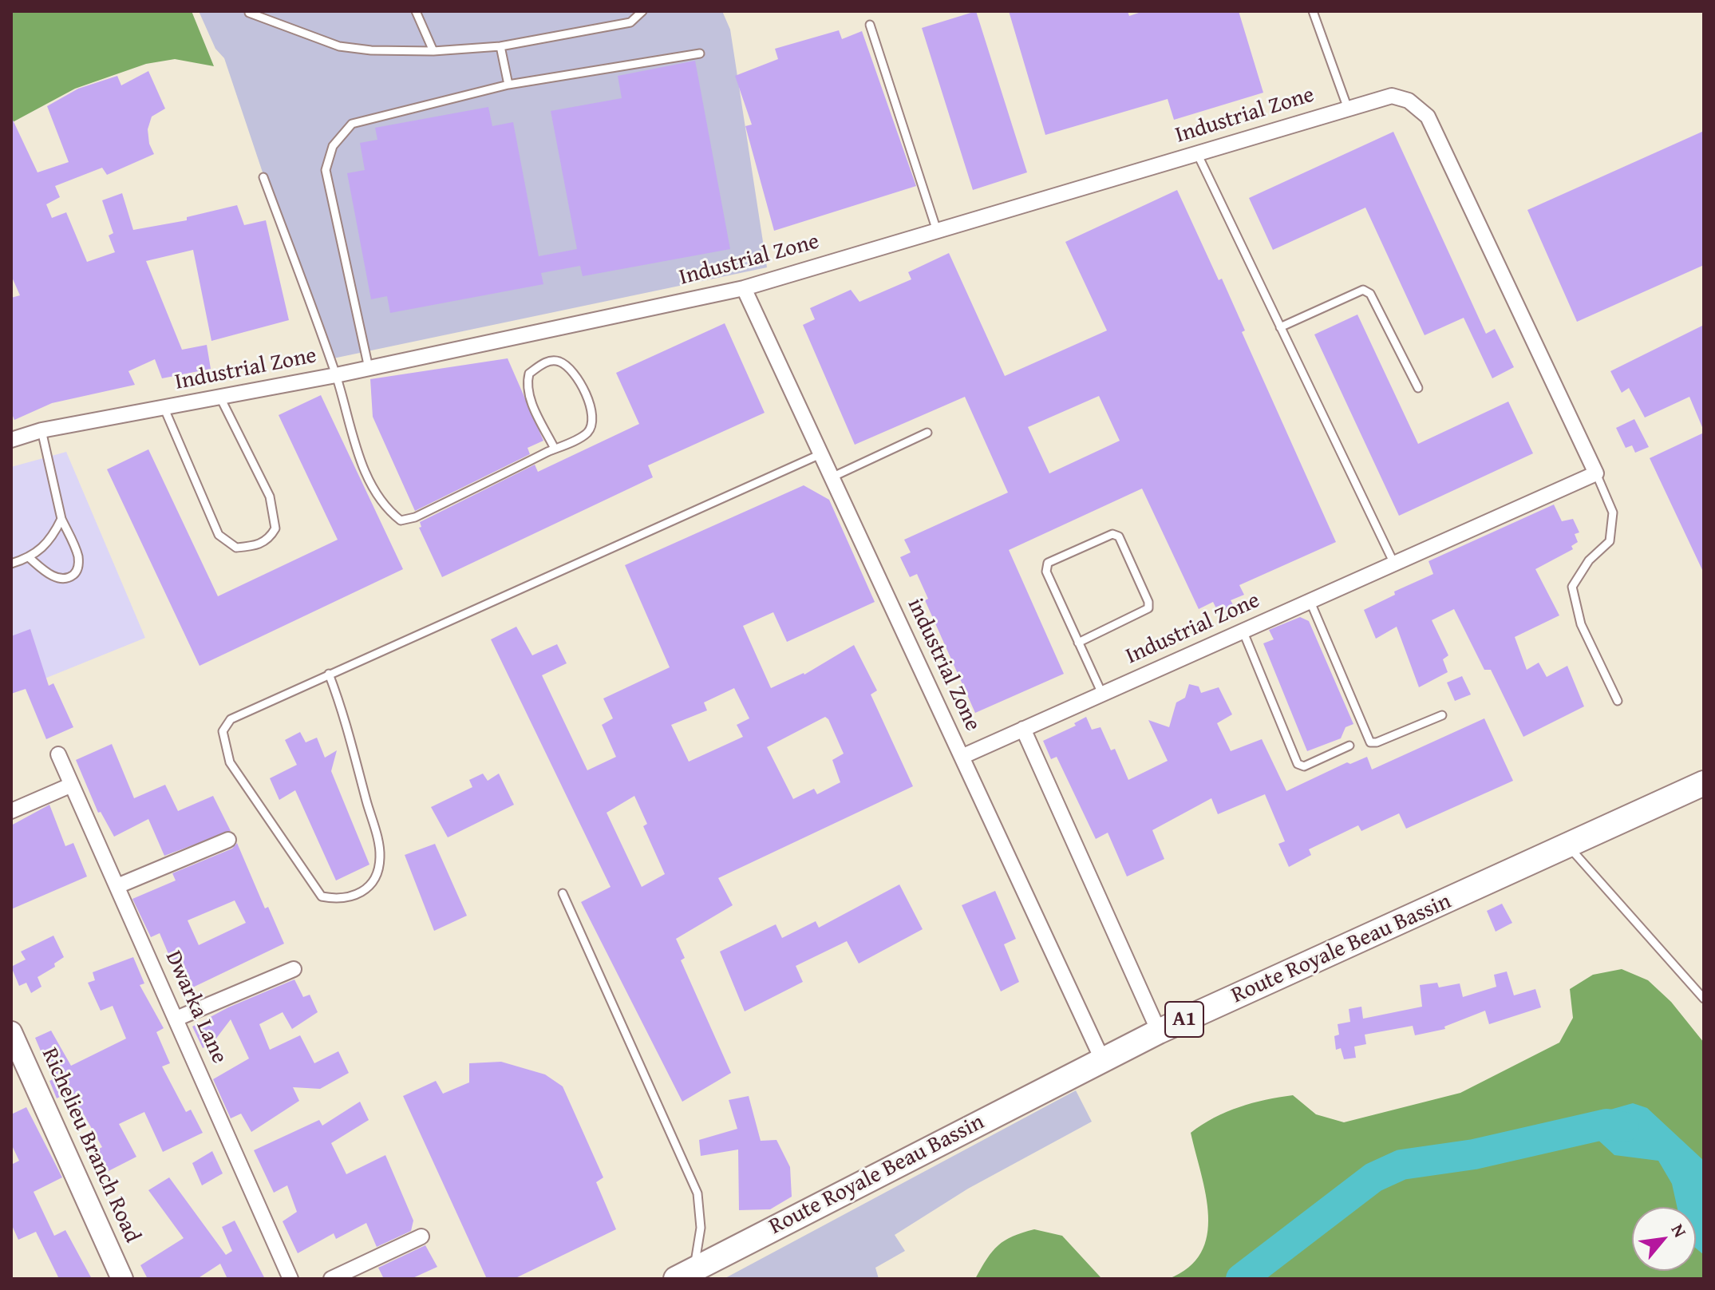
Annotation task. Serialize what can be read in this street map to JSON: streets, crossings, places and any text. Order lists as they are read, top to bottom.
{
  "streets": {
    "main road": ["Route Royale Beau Bassin", "A1", "Richelieu Branch Road"],
    "street": ["Industrial Zone", "industrial Zone", "Dwarka Lane"]
  },
  "crossings": [
    ["Industrial Zone", "industrial Zone"],
    ["industrial Zone", "Route Royale Beau Bassin"]
  ],
  "north": "top right"
}
